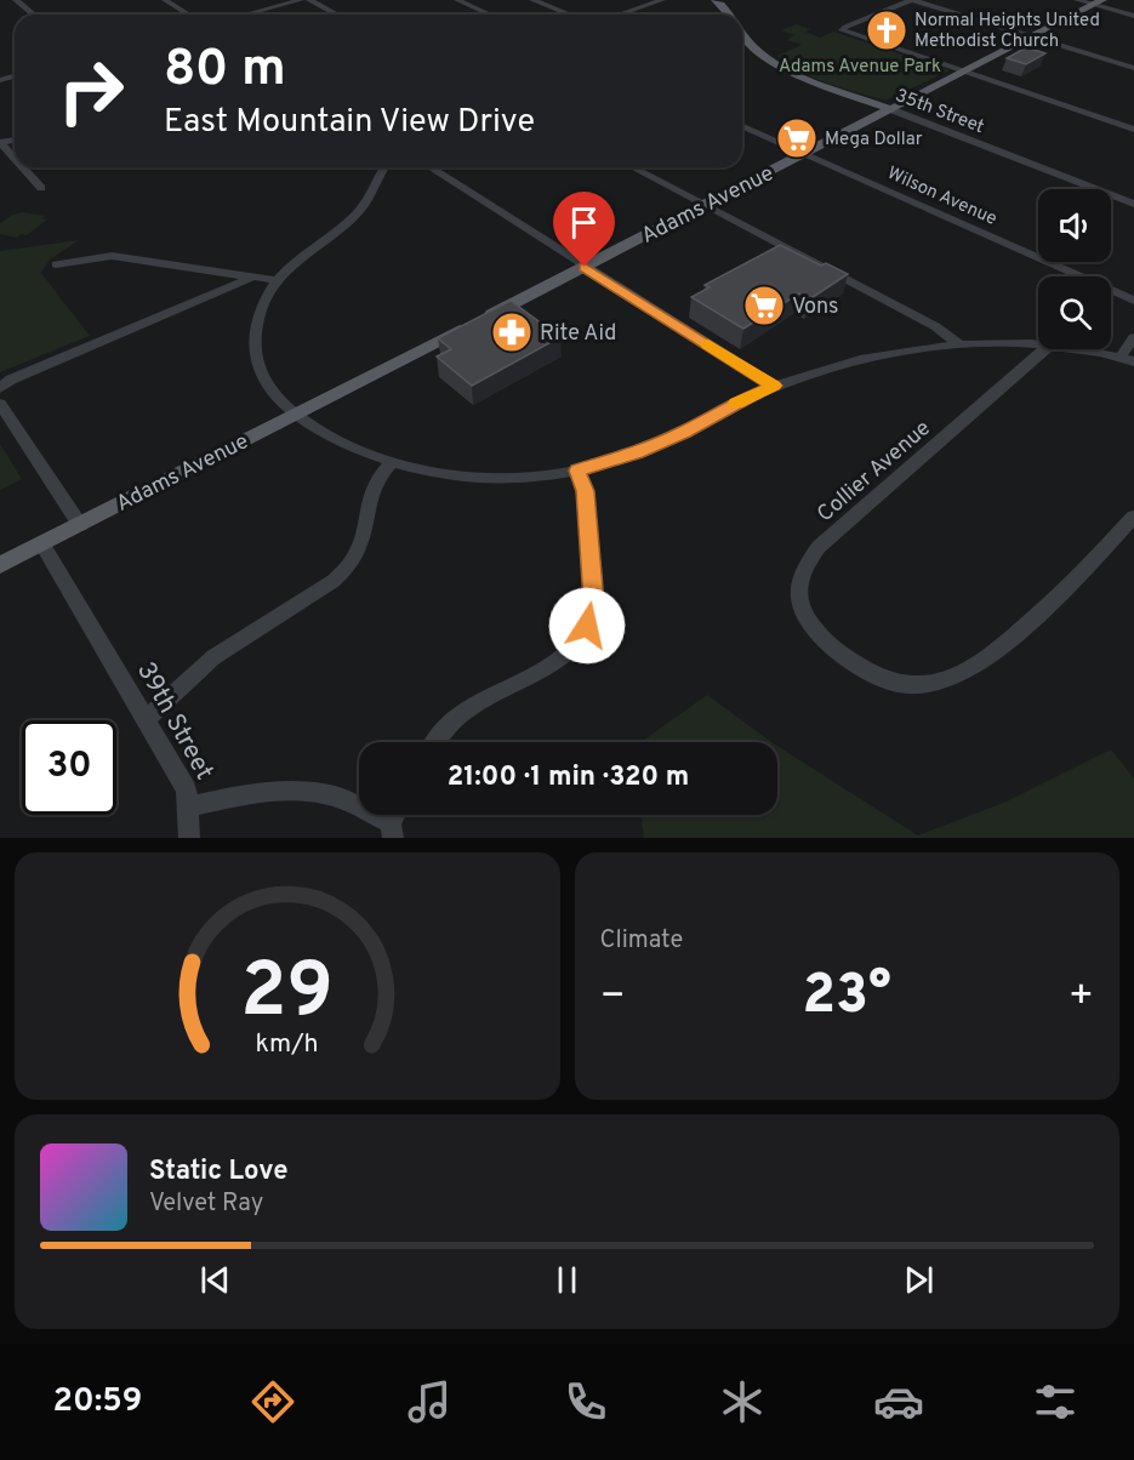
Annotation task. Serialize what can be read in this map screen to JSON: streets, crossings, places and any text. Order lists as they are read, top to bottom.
{
  "streets": {
    "main road": ["35th Street", "Adams Avenue"],
    "street": ["Wilson Avenue", "Collier Avenue", "39th Street"]
  },
  "crossings": [
    ["35th Street", "Adams Avenue"],
    ["Wilson Avenue", "Adams Avenue"],
    ["Adams Avenue", "39th Street"]
  ],
  "parks": ["Adams Avenue Park"],
  "places": {
    "church": ["Normal Heights United Methodist Church"],
    "supermarket": ["Mega Dollar", "Vons"],
    "pharmacy": ["Rite Aid"]
  },
  "page": {
    "turn": ["80 m", "East Mountain View Drive"],
    "limit": "30",
    "trip": "21:00 · 1 min · 320 m",
    "tile": "Climate",
    "heat": ["−", "23°", "+"],
    "song": ["Static Love", "Velvet Ray"],
    "tabs": "20:59",
    "gauge": ["29", "km/h"]
  }
}
